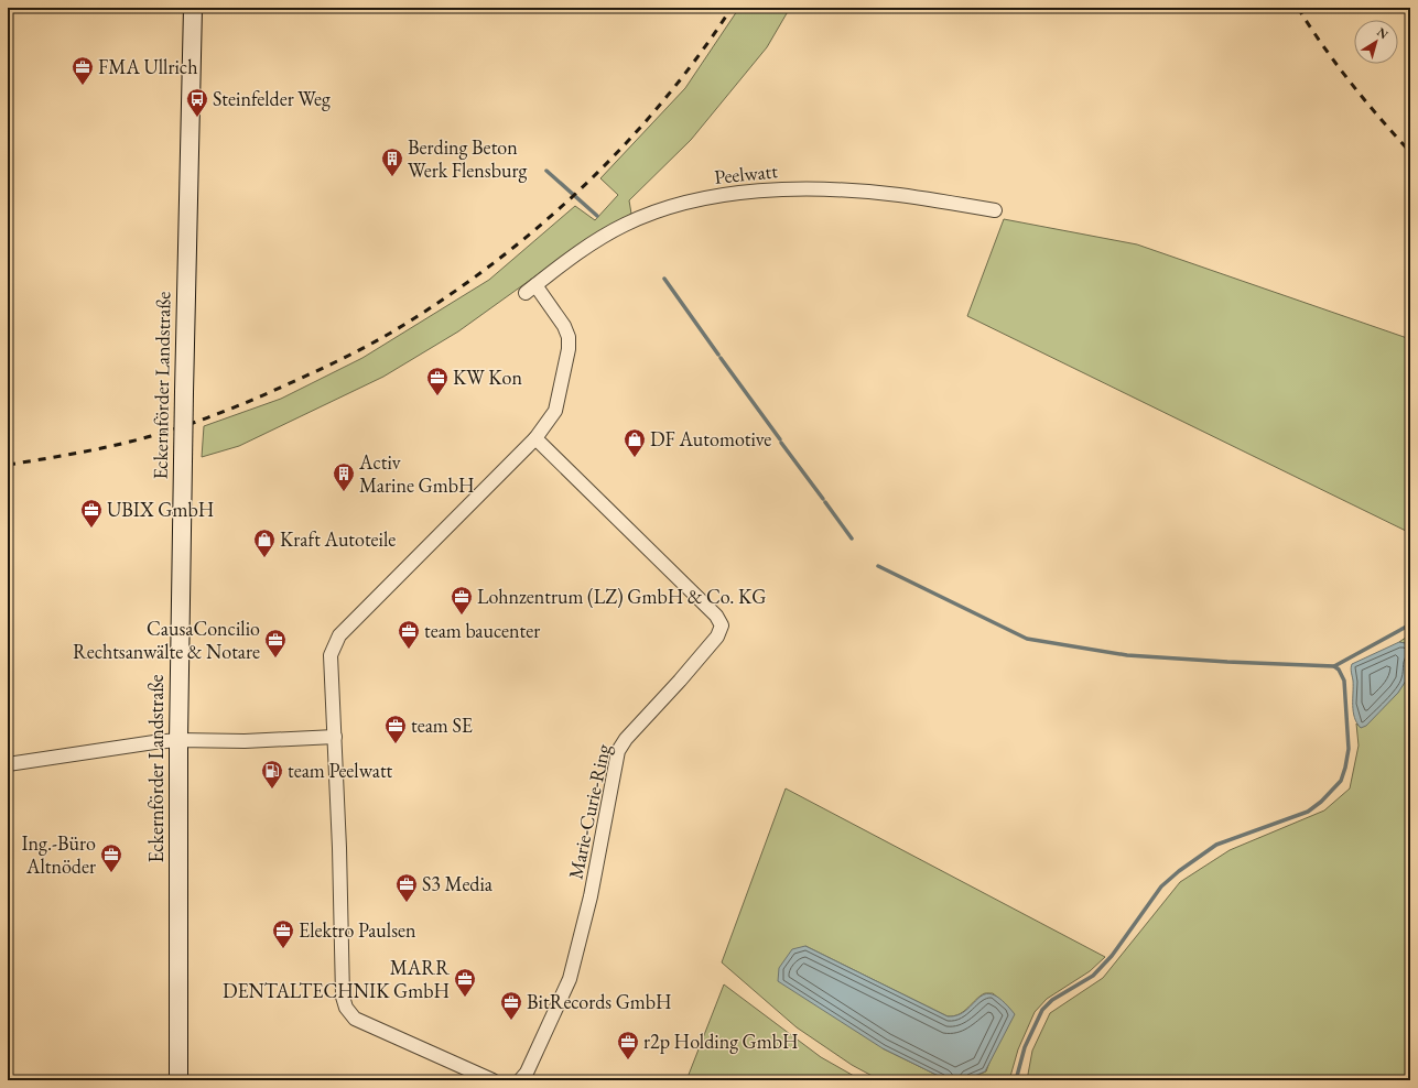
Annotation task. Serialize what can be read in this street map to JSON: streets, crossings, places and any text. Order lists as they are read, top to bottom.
{
  "streets": {
    "street": ["Peelwatt", "Eckernförder Landstraße", "Marie-Curie-Ring"]
  },
  "crossings": [
    ["Peelwatt", "Marie-Curie-Ring"]
  ],
  "places": {
    "office": [
      "FMA Ullrich",
      "KW Kon",
      "UBIX GmbH",
      "Lohnzentrum (LZ) GmbH & Co. KG",
      "team baucenter",
      "CausaConcilio Rechtsanwälte & Notare",
      "team SE",
      "Ing.-Büro Altnöder",
      "S3 Media",
      "Elektro Paulsen",
      "MARR DENTALTECHNIK GmbH",
      "BitRecords GmbH",
      "r2p Holding GmbH"
    ],
    "bus stop": ["Steinfelder Weg"],
    "building": ["Berding Beton Werk Flensburg", "Activ Marine GmbH"],
    "shop": ["DF Automotive", "Kraft Autoteile"],
    "fuel station": ["team Peelwatt"]
  },
  "north": "top right"
}
